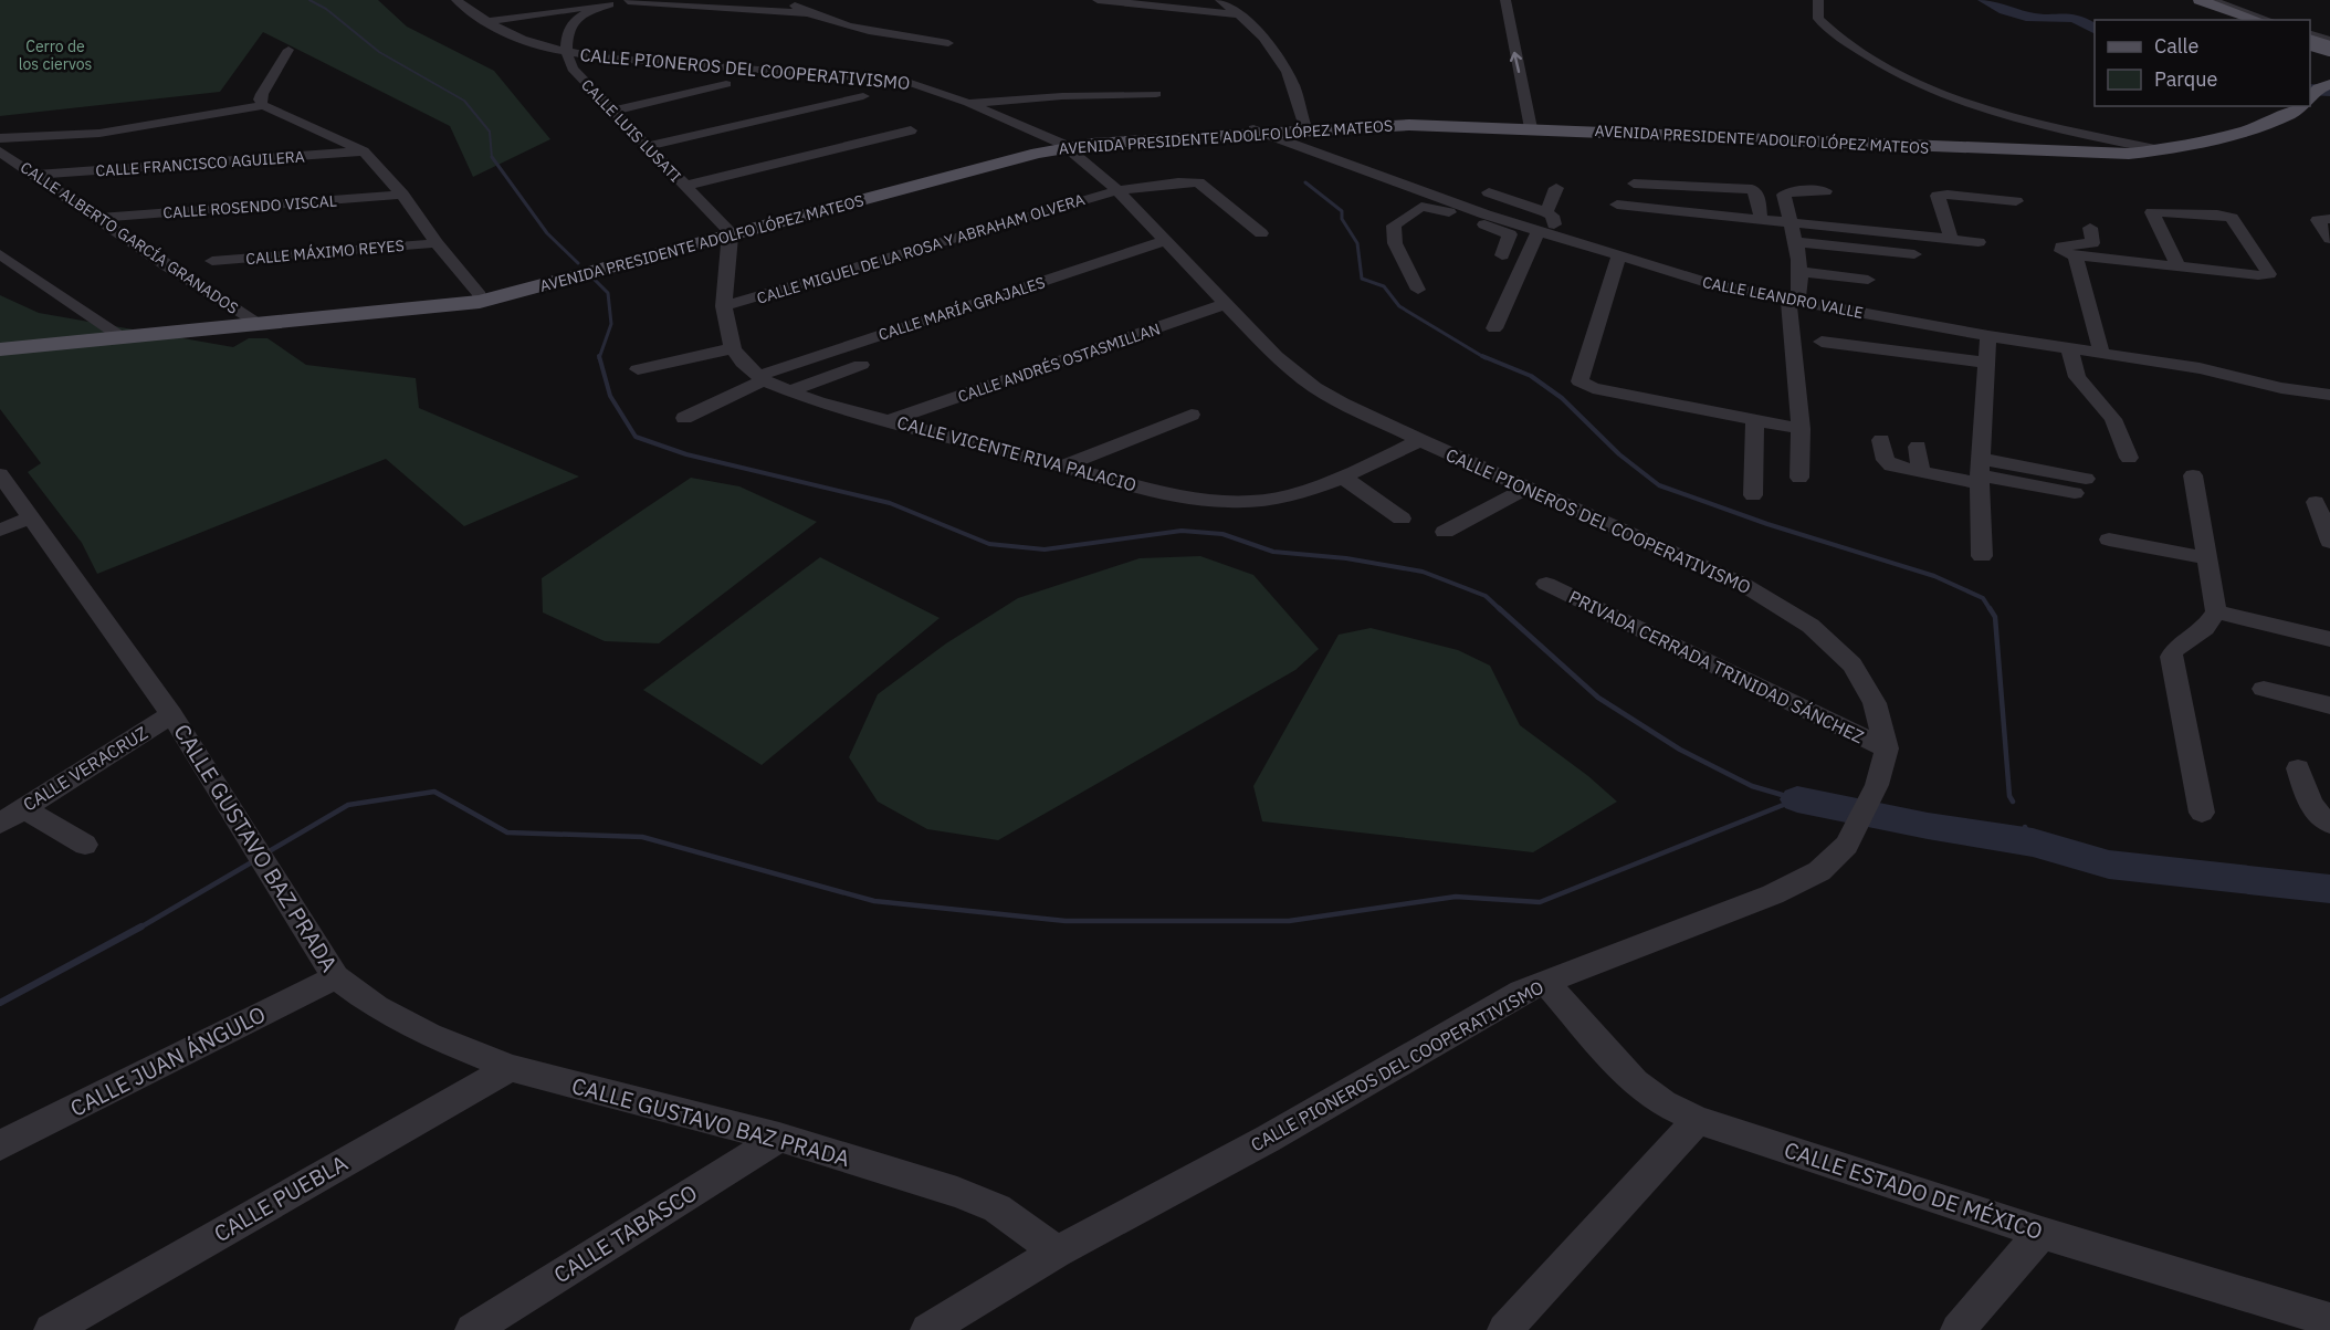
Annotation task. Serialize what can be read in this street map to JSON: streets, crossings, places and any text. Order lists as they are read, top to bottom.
{
  "streets": {
    "main road": ["AVENIDA PRESIDENTE ADOLFO LÓPEZ MATEOS"],
    "street": [
      "CALLE PIONEROS DEL COOPERATIVISMO",
      "CALLE LUIS LUSATI",
      "CALLE FRANCISCO AGUILERA",
      "CALLE ROSENDO VISCAL",
      "CALLE ALBERTO GARCÍA GRANADOS",
      "CALLE MIGUEL DE LA ROSA Y ABRAHAM OLVERA",
      "CALLE MÁXIMO REYES",
      "CALLE LEANDRO VALLE",
      "CALLE MARÍA GRAJALES",
      "CALLE ANDRÉS OSTASMILLAN",
      "CALLE VICENTE RIVA PALACIO",
      "PRIVADA CERRADA TRINIDAD SÁNCHEZ",
      "CALLE VERACRUZ",
      "CALLE GUSTAVO BAZ PRADA",
      "CALLE JUAN ÁNGULO",
      "CALLE ESTADO DE MÉXICO",
      "CALLE PUEBLA",
      "CALLE TABASCO"
    ]
  },
  "crossings": [
    ["CALLE PIONEROS DEL COOPERATIVISMO", "CALLE LUIS LUSATI"],
    ["CALLE PIONEROS DEL COOPERATIVISMO", "AVENIDA PRESIDENTE ADOLFO LÓPEZ MATEOS"],
    ["CALLE PIONEROS DEL COOPERATIVISMO", "CALLE MIGUEL DE LA ROSA Y ABRAHAM OLVERA"],
    ["CALLE PIONEROS DEL COOPERATIVISMO", "CALLE MARÍA GRAJALES"],
    ["CALLE PIONEROS DEL COOPERATIVISMO", "CALLE ANDRÉS OSTASMILLAN"],
    ["CALLE PIONEROS DEL COOPERATIVISMO", "CALLE VICENTE RIVA PALACIO"],
    ["CALLE PIONEROS DEL COOPERATIVISMO", "PRIVADA CERRADA TRINIDAD SÁNCHEZ"],
    ["CALLE PIONEROS DEL COOPERATIVISMO", "CALLE GUSTAVO BAZ PRADA"],
    ["CALLE PIONEROS DEL COOPERATIVISMO", "CALLE ESTADO DE MÉXICO"],
    ["CALLE LUIS LUSATI", "AVENIDA PRESIDENTE ADOLFO LÓPEZ MATEOS"],
    ["AVENIDA PRESIDENTE ADOLFO LÓPEZ MATEOS", "CALLE ALBERTO GARCÍA GRANADOS"],
    ["AVENIDA PRESIDENTE ADOLFO LÓPEZ MATEOS", "CALLE LEANDRO VALLE"],
    ["CALLE FRANCISCO AGUILERA", "CALLE ALBERTO GARCÍA GRANADOS"],
    ["CALLE ROSENDO VISCAL", "CALLE ALBERTO GARCÍA GRANADOS"],
    ["CALLE MARÍA GRAJALES", "CALLE VICENTE RIVA PALACIO"],
    ["CALLE ANDRÉS OSTASMILLAN", "CALLE VICENTE RIVA PALACIO"],
    ["CALLE VERACRUZ", "CALLE GUSTAVO BAZ PRADA"],
    ["CALLE GUSTAVO BAZ PRADA", "CALLE JUAN ÁNGULO"],
    ["CALLE GUSTAVO BAZ PRADA", "CALLE PUEBLA"],
    ["CALLE GUSTAVO BAZ PRADA", "CALLE TABASCO"]
  ],
  "parks": ["Cerro de los ciervos"],
  "legend": ["Calle", "Parque"]
}
